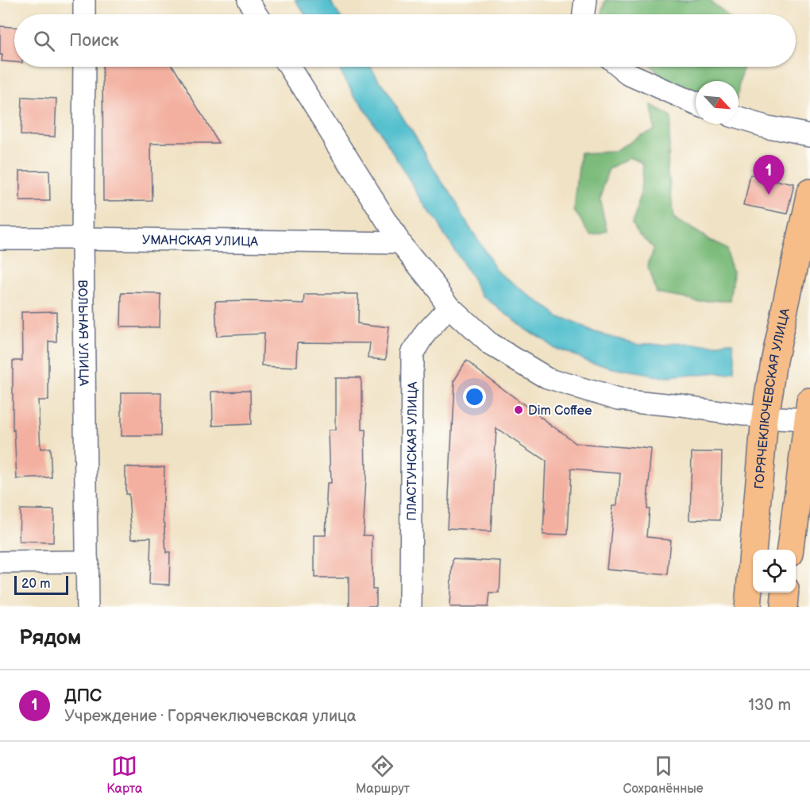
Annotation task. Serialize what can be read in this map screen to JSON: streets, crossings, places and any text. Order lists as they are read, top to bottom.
{
  "streets": {
    "main road": ["ГОРЯЧЕКЛЮЧЕВСКАЯ УЛИЦА"],
    "street": ["УМАНСКАЯ УЛИЦА", "ВОЛЬНАЯ УЛИЦА", "ПЛАСТУНСКАЯ УЛИЦА"]
  },
  "crossings": [
    ["УМАНСКАЯ УЛИЦА", "ВОЛЬНАЯ УЛИЦА"]
  ],
  "places": ["Dim Coffee"],
  "scale_bar": "20 m",
  "north": "bottom right",
  "page": {
    "search": "Поиск",
    "pins": "1",
    "scale": "20 m",
    "heading": "Рядом",
    "list": [
      {
        "mark": "1",
        "name": "ДПС",
        "note": "Учреждение · Горячеключевская улица",
        "value": "130 m"
      }
    ],
    "nav": ["Карта", "Маршрут", "Сохранённые"]
  }
}
